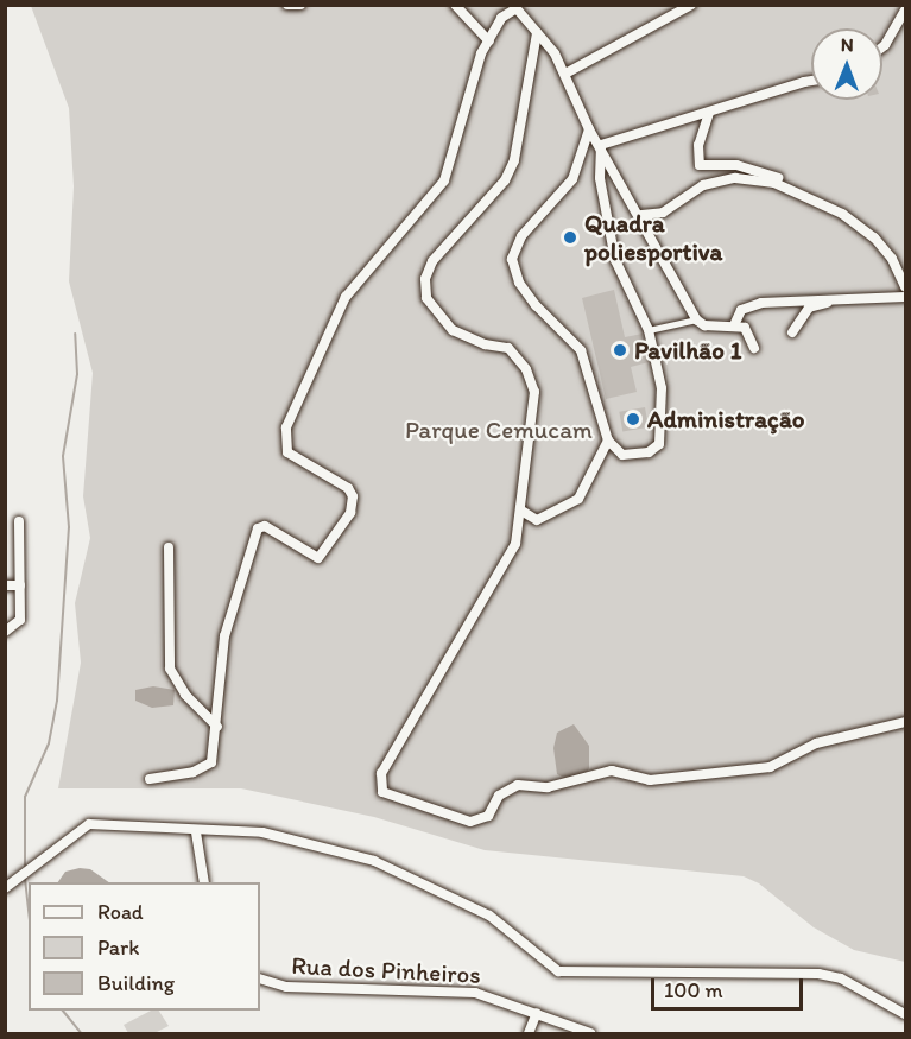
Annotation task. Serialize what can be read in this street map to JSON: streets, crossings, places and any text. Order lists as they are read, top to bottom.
{
  "streets": {
    "street": ["Rua dos Pinheiros"]
  },
  "parks": ["Parque Cemucam"],
  "places": ["Quadra poliesportiva", "Pavilhão 1", "Administração"],
  "legend": ["Road", "Park", "Building"],
  "scale_bar": "100 m",
  "north": "top"
}
